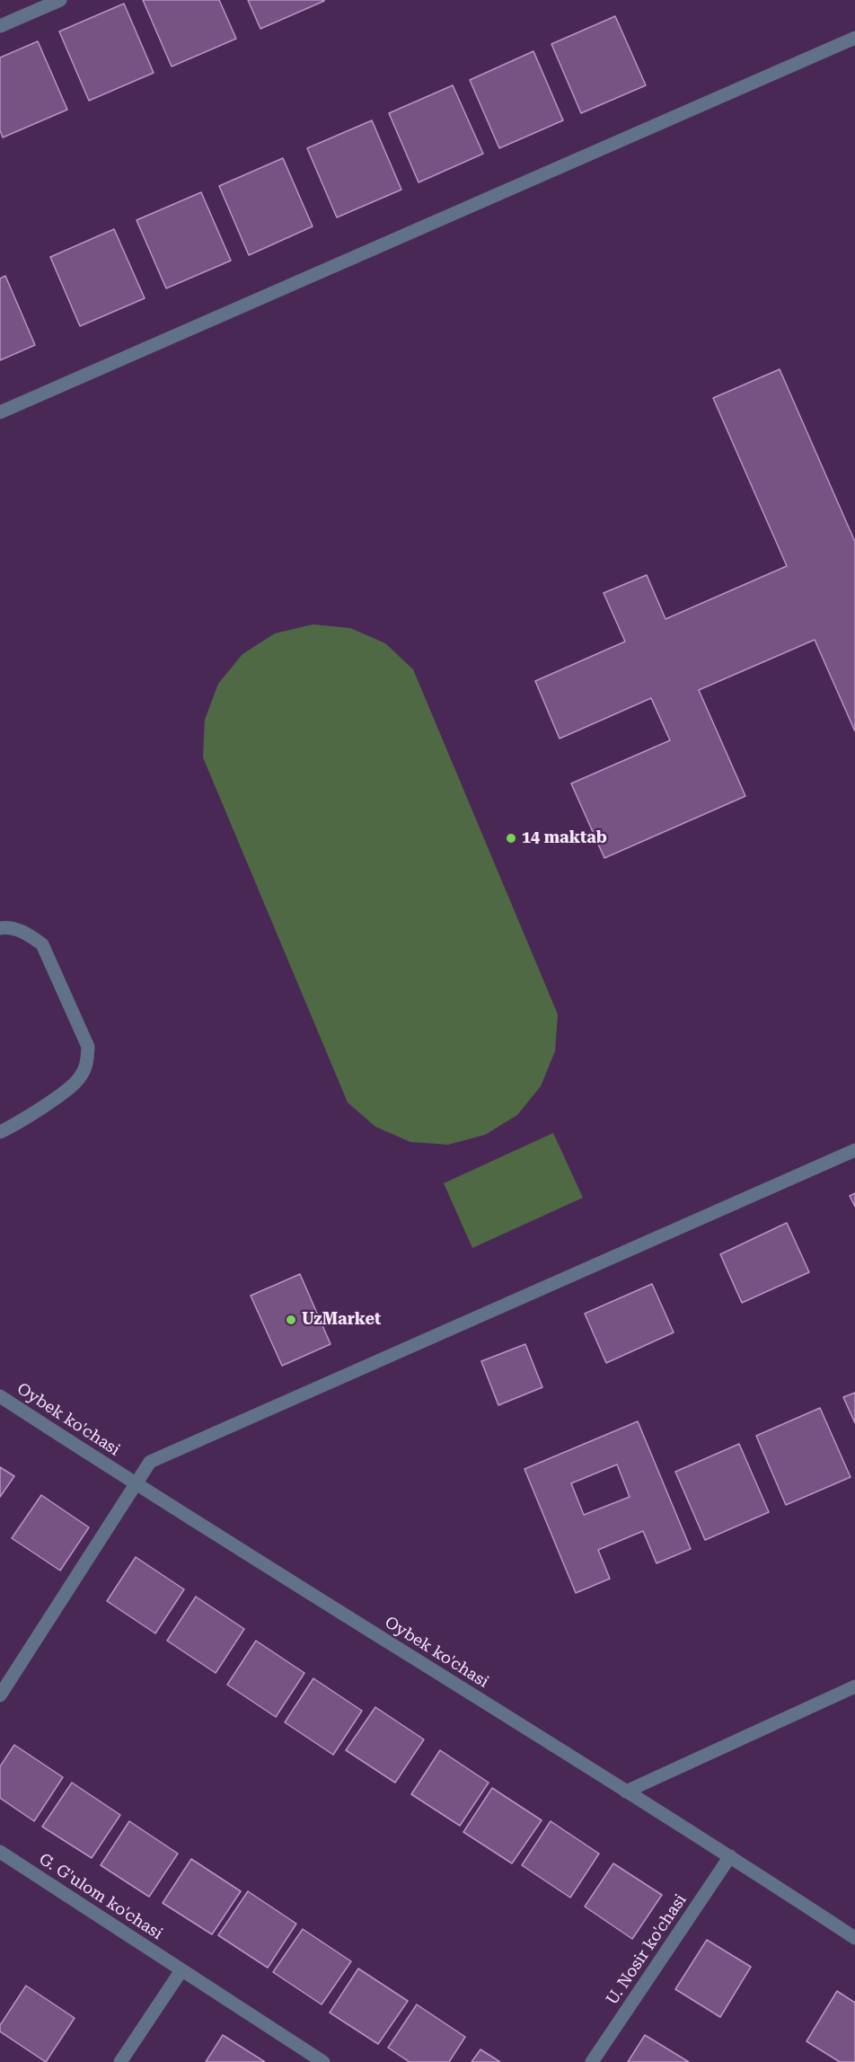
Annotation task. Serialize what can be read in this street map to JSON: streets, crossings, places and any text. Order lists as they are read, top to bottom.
{
  "streets": {
    "street": ["Oybek ko'chasi", "G. G'ulom ko'chasi", "U. Nosir ko'chasi"]
  },
  "crossings": [
    ["Oybek ko'chasi", "U. Nosir ko'chasi"]
  ],
  "places": ["14 maktab", "UzMarket"]
}
